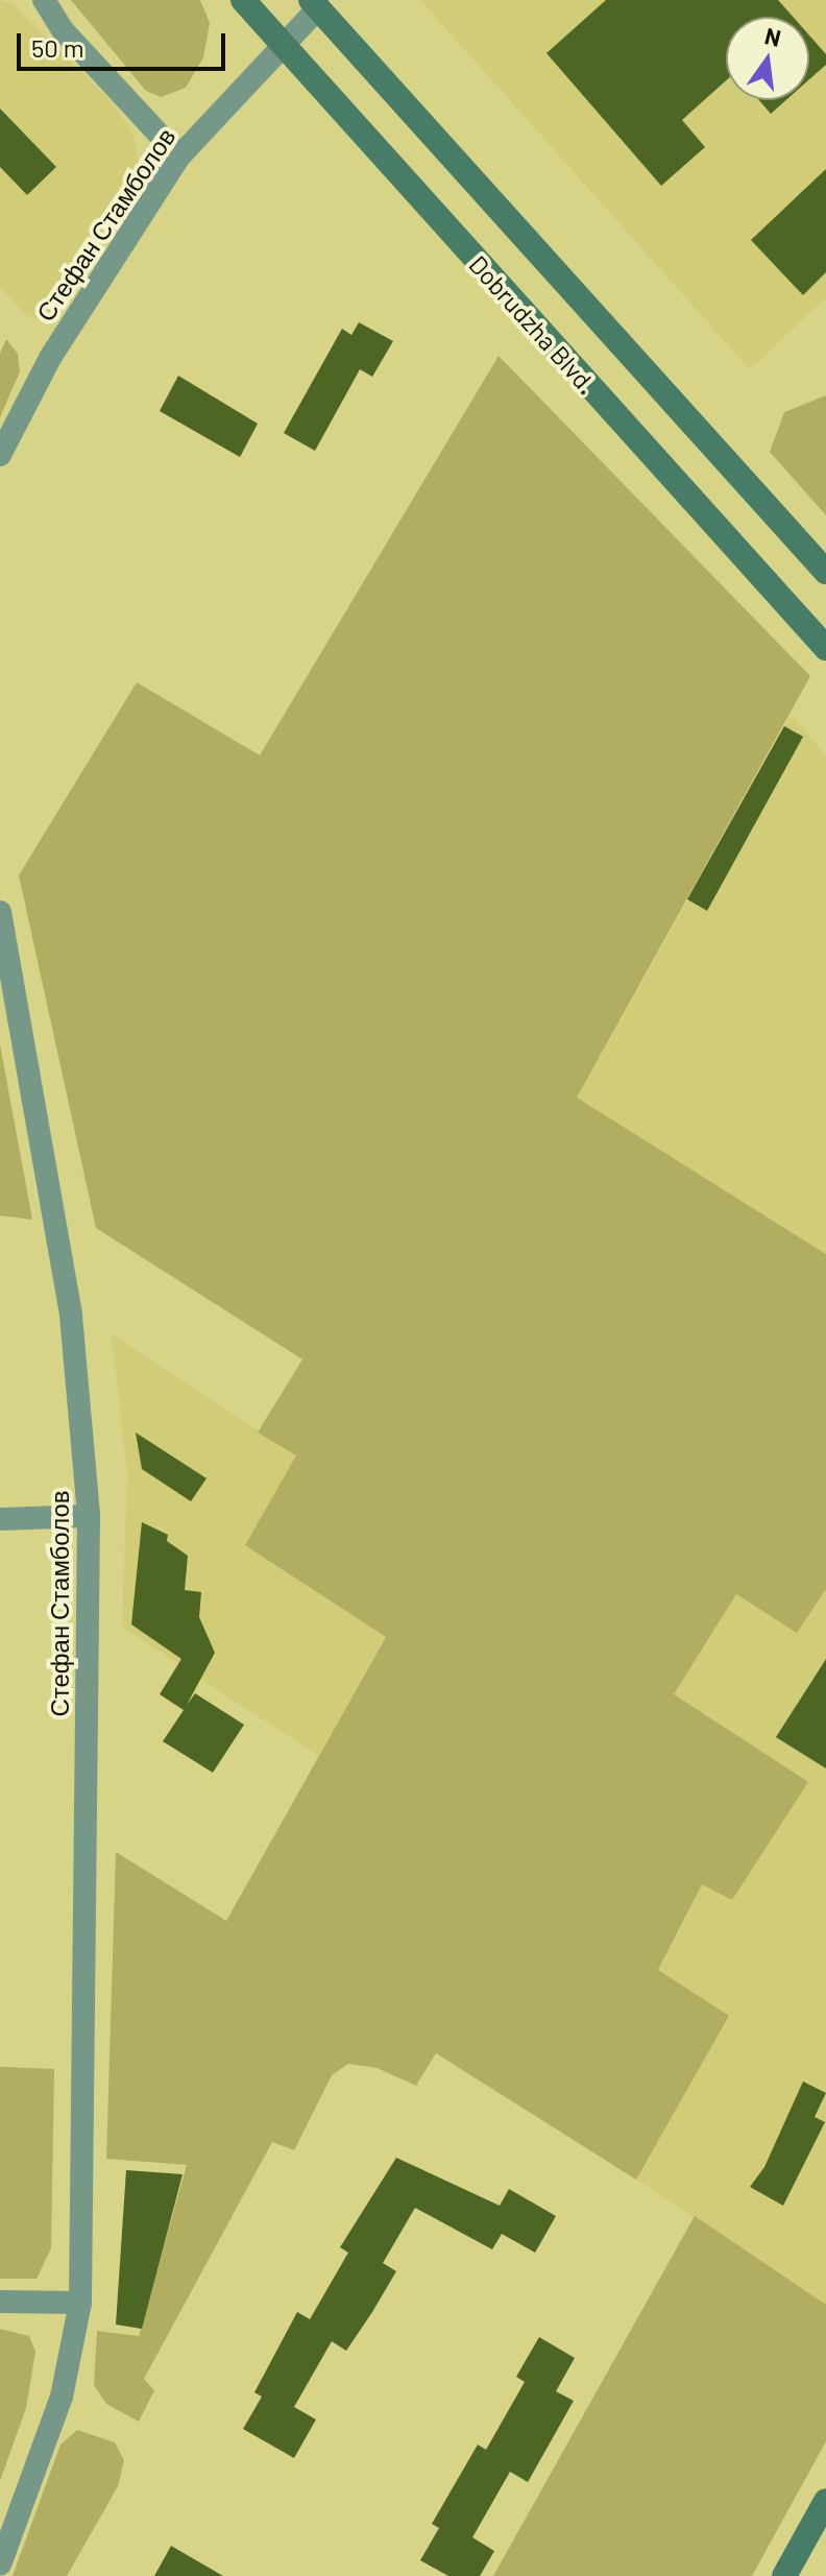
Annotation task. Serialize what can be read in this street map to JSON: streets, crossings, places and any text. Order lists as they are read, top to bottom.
{
  "streets": {
    "main road": ["Dobrudzha Blvd."],
    "street": ["Стефан Стамболов"]
  },
  "crossings": [
    ["Стефан Стамболов", "Dobrudzha Blvd."]
  ],
  "scale_bar": "50 m",
  "north": "top"
}
